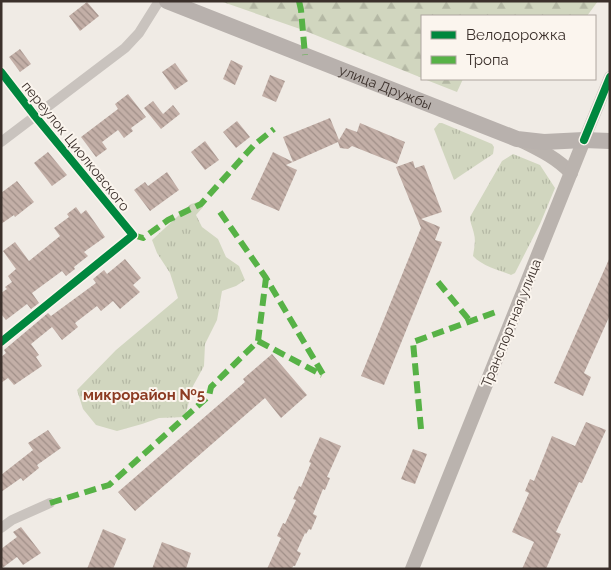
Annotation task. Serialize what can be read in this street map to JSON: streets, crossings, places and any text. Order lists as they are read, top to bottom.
{
  "streets": {
    "main road": ["улица Дружбы", "Транспортная улица"],
    "street": ["переулок Циолковского"]
  },
  "crossings": [
    ["улица Дружбы", "Транспортная улица"]
  ],
  "districts": ["микрорайон №5"],
  "legend": ["Велодорожка", "Тропа"]
}
